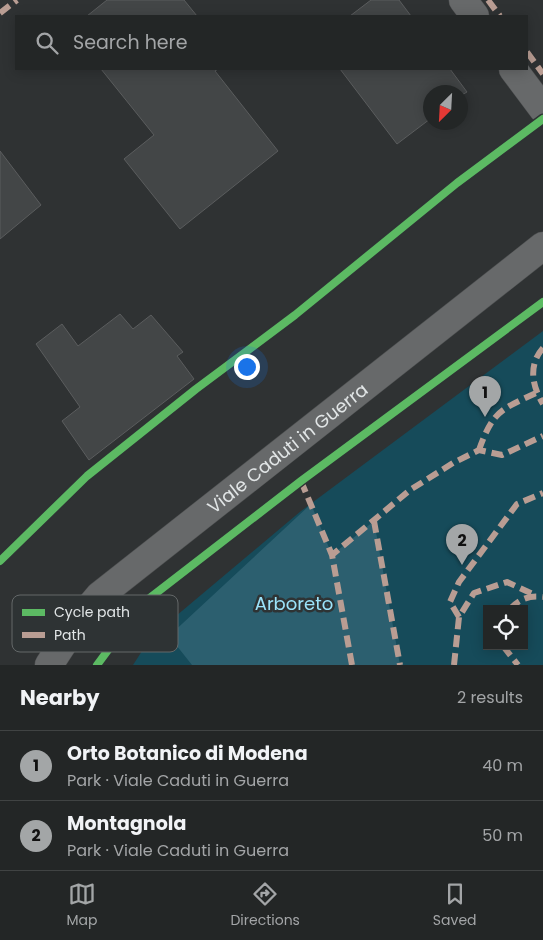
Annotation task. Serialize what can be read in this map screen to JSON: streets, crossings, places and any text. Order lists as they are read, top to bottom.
{
  "streets": {
    "street": ["Viale Caduti in Guerra"]
  },
  "parks": ["Arboreto"],
  "legend": ["Cycle path", "Path"],
  "north": "bottom left",
  "page": {
    "search": "Search here",
    "pins": ["1", "2"],
    "heading": ["Nearby", "2 results"],
    "list": [
      {
        "mark": "1",
        "name": "Orto Botanico di Modena",
        "note": "Park · Viale Caduti in Guerra",
        "value": "40 m"
      },
      {
        "mark": "2",
        "name": "Montagnola",
        "note": "Park · Viale Caduti in Guerra",
        "value": "50 m"
      }
    ],
    "nav": ["Map", "Directions", "Saved"]
  }
}
